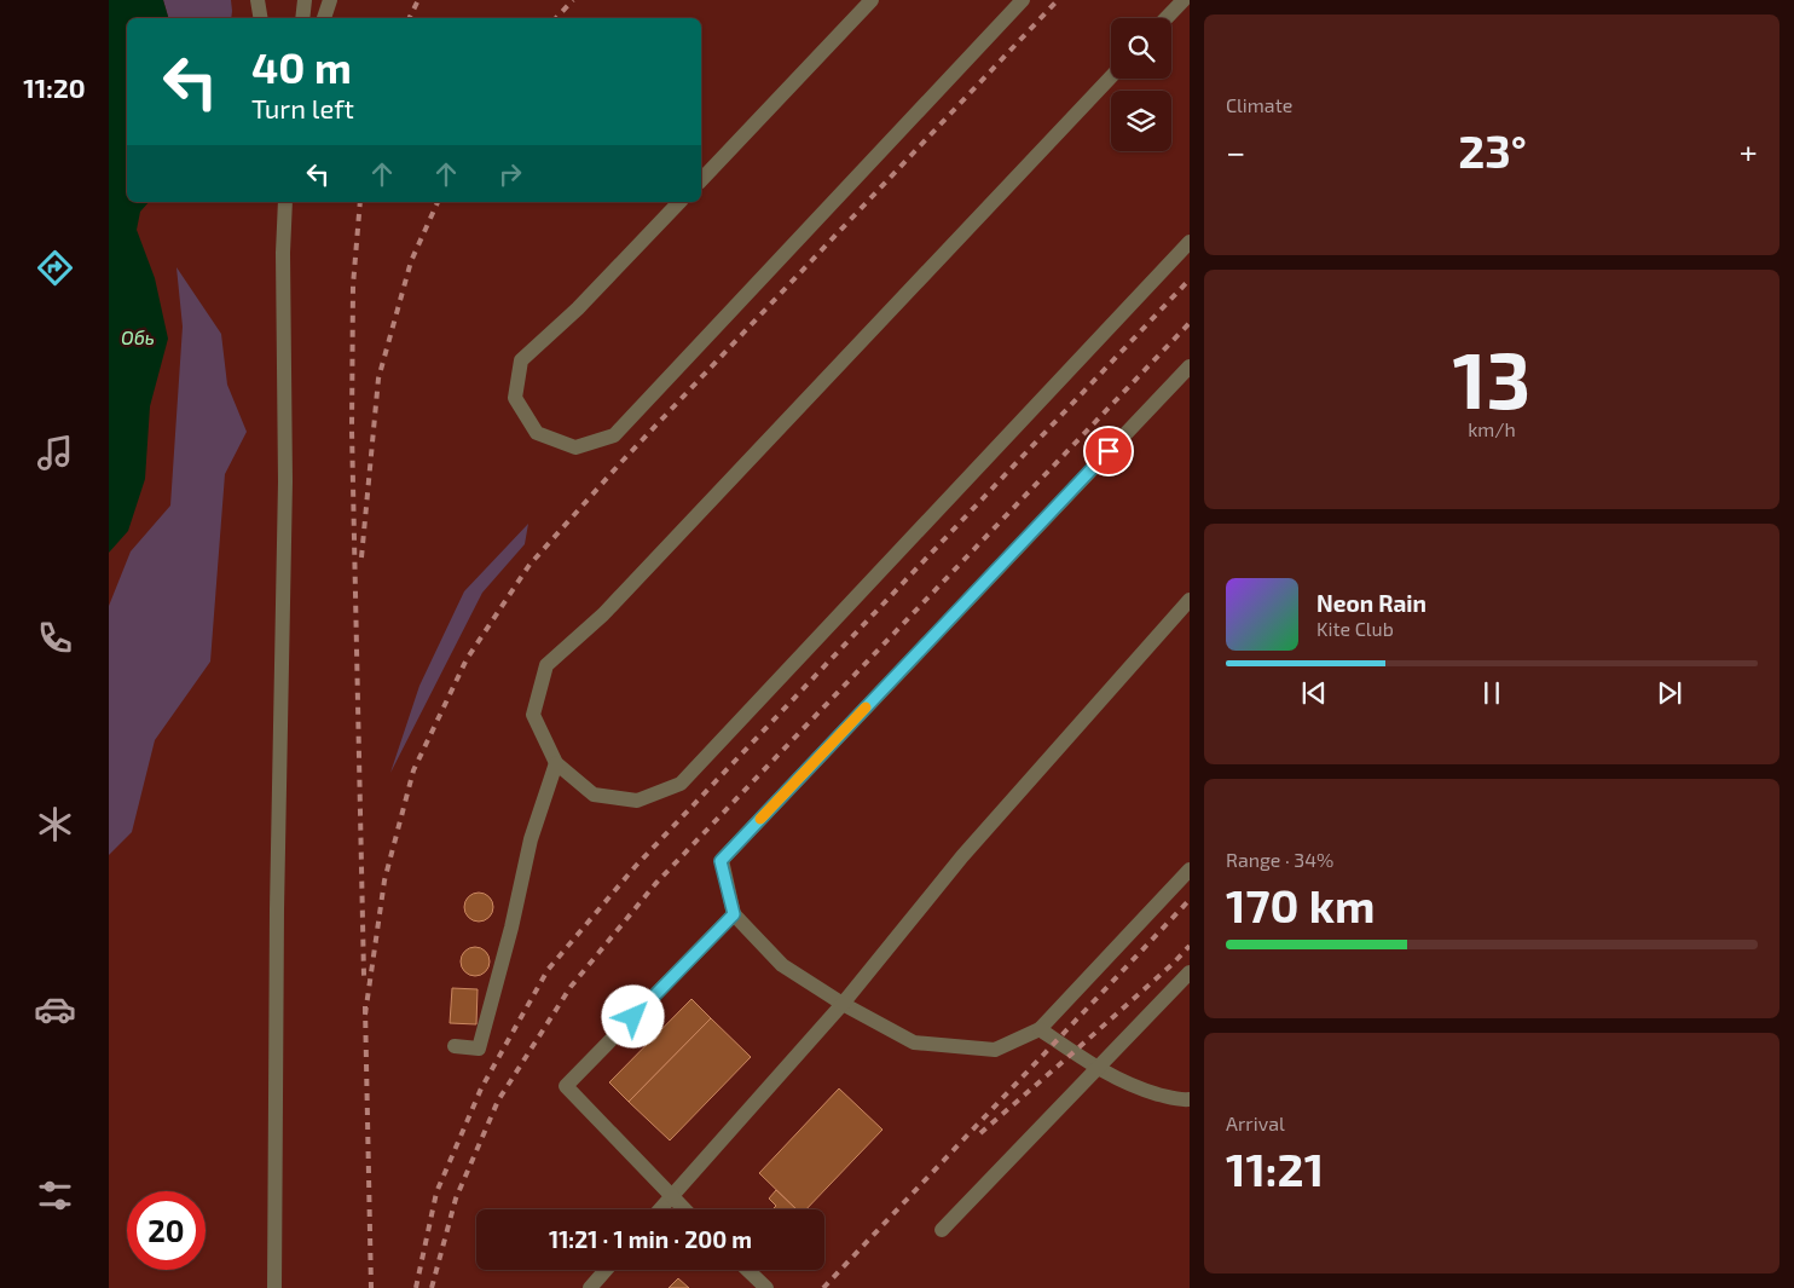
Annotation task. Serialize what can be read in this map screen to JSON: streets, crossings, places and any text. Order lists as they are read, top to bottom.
{
  "water": ["Обь"],
  "page": {
    "tabs": "11:20",
    "tile": [
      "Climate",
      ["13", "km/h"],
      ["Range · 34%", "170 km"],
      ["Arrival", "11:21"]
    ],
    "turn": ["40 m", "Turn left"],
    "heat": ["−", "23°", "+"],
    "song": ["Neon Rain", "Kite Club"],
    "limit": "20",
    "trip": "11:21 · 1 min · 200 m"
  }
}
